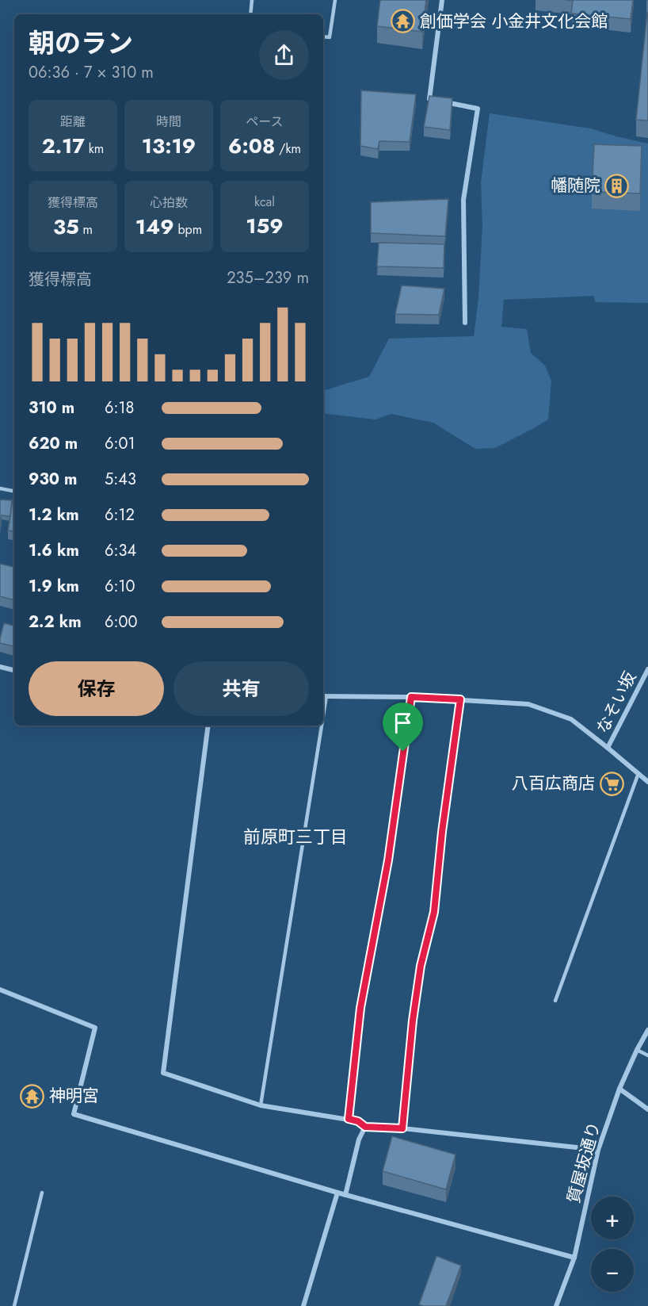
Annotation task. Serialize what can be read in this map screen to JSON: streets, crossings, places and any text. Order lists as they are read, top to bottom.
{
  "streets": {
    "street": ["なそい坂", "質屋坂通り"]
  },
  "districts": ["前原町三丁目"],
  "places": {
    "temple": ["創価学会 小金井文化会館", "神明宮"],
    "building": ["幡随院"],
    "supermarket": ["八百広商店"]
  },
  "page": {
    "heading": ["朝のラン", "06:36 · 7 × 310 m"],
    "stats": [
      ["距離", "2.17 km"],
      ["時間", "13:19"],
      ["ペース", "6:08 /km"],
      ["獲得標高", "35 m"],
      ["心拍数", "149 bpm"],
      ["kcal", "159"]
    ],
    "chart": ["獲得標高", "235–239 m"],
    "list": [
      {
        "name": "310 m",
        "note": "6:18"
      },
      {
        "name": "620 m",
        "note": "6:01"
      },
      {
        "name": "930 m",
        "note": "5:43"
      },
      {
        "name": "1.2 km",
        "note": "6:12"
      },
      {
        "name": "1.6 km",
        "note": "6:34"
      },
      {
        "name": "1.9 km",
        "note": "6:10"
      },
      {
        "name": "2.2 km",
        "note": "6:00"
      }
    ],
    "buttons": ["保存", "共有"],
    "map_buttons": ["+", "−"]
  }
}
